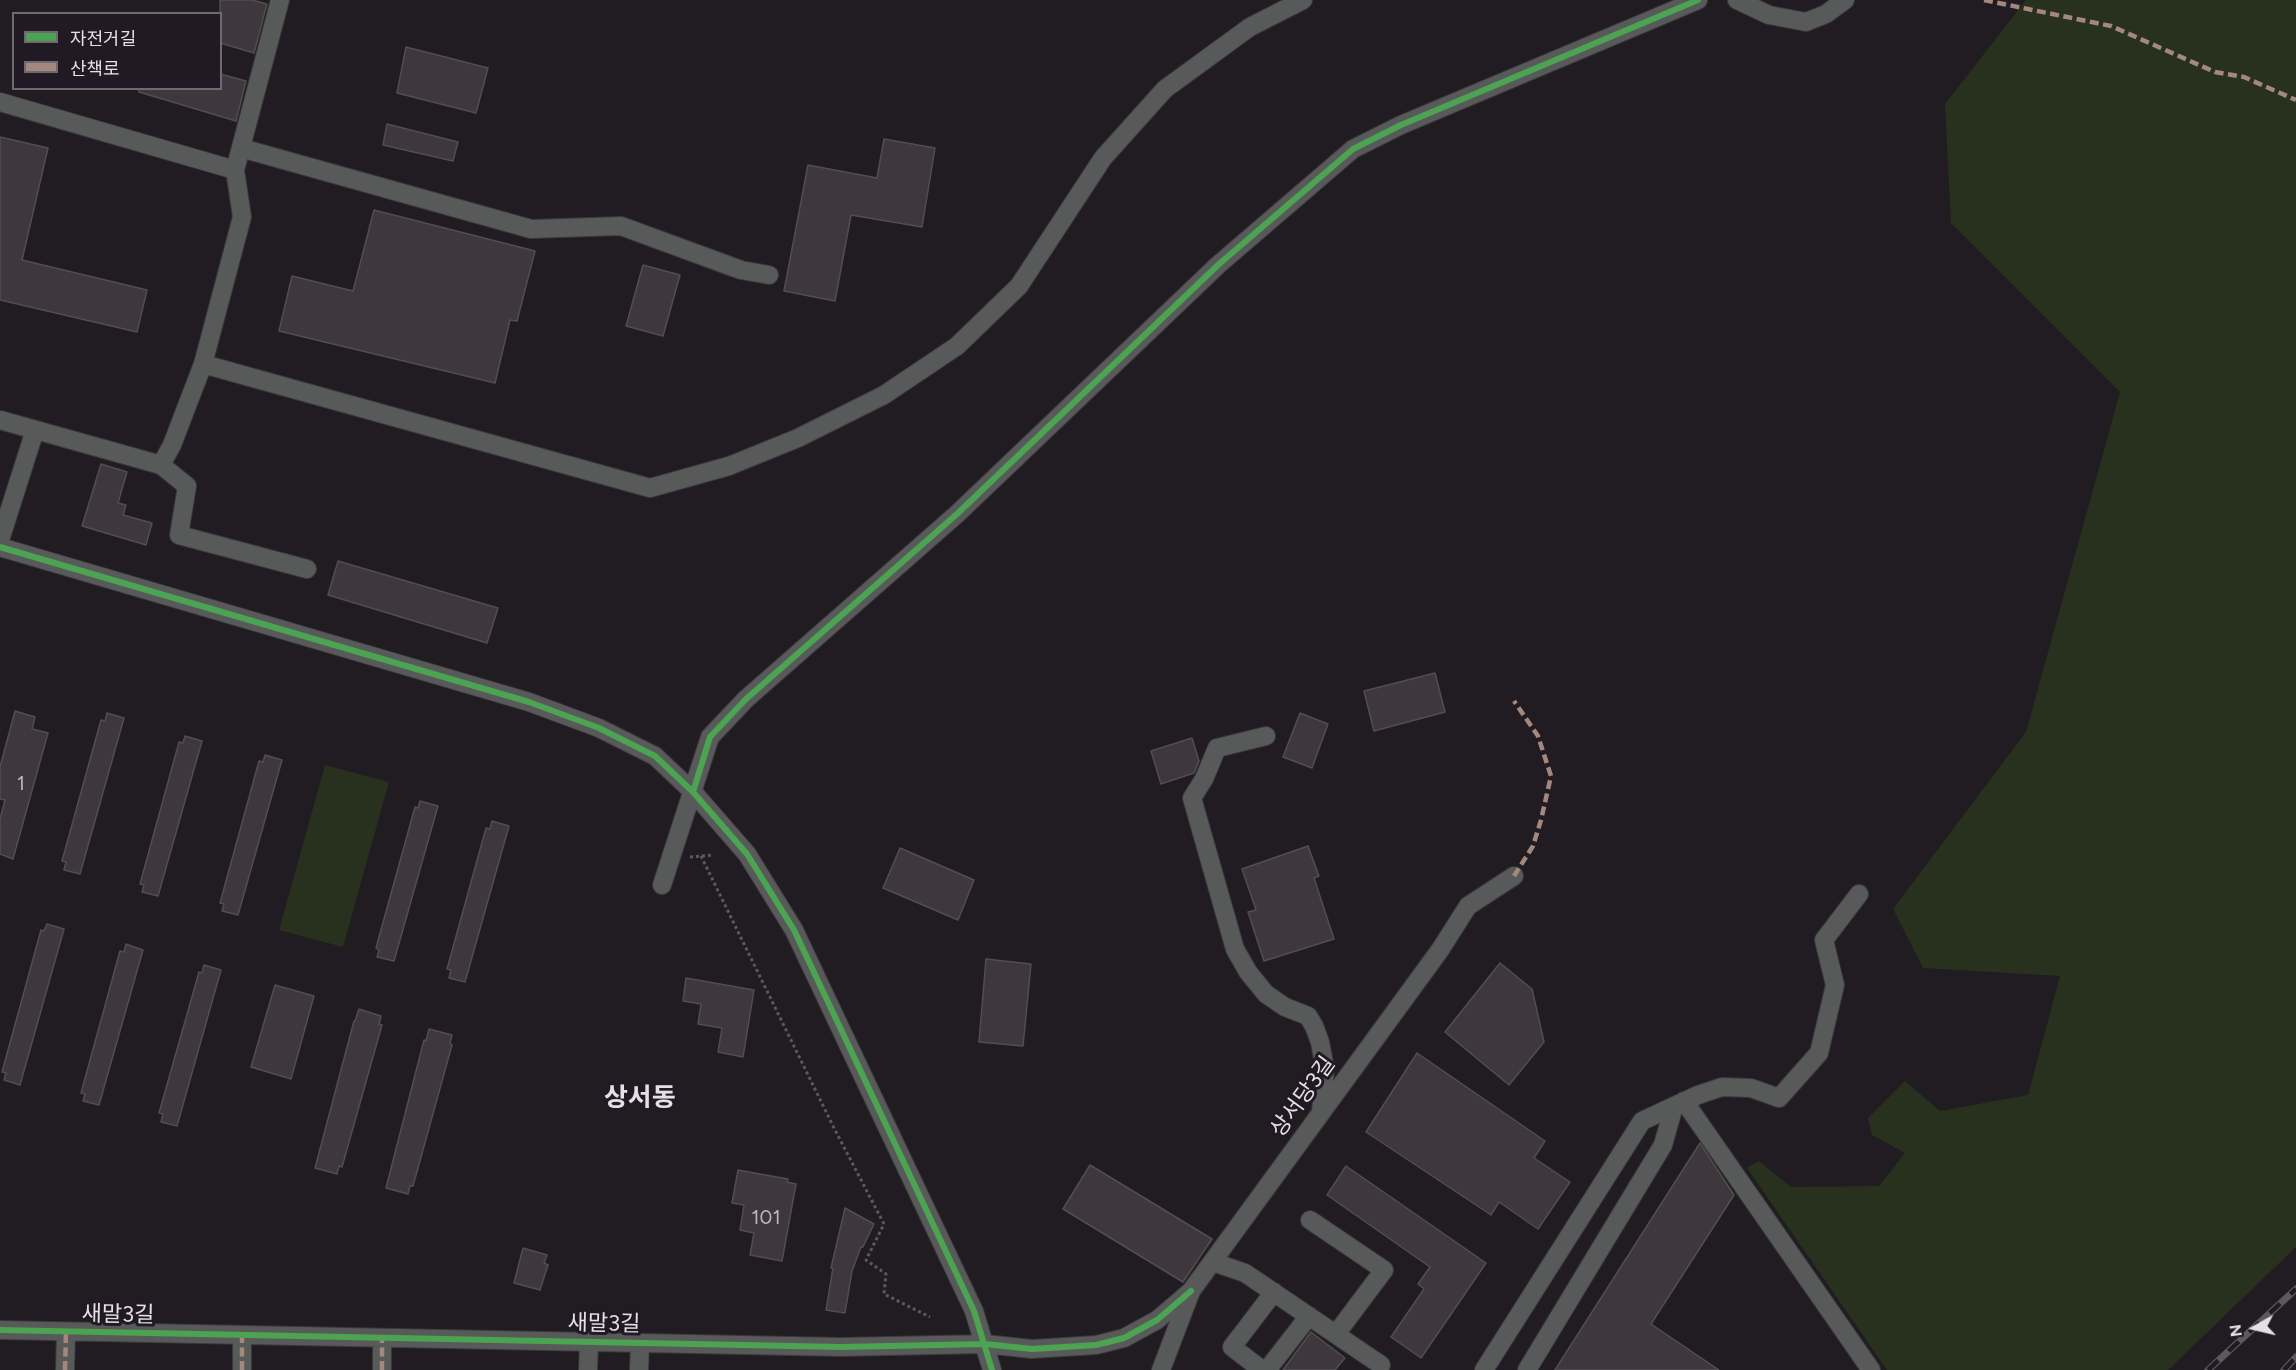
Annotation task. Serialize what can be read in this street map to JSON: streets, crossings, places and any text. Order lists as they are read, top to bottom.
{
  "streets": {
    "street": ["상서당3길", "새말3길"]
  },
  "crossings": [
    ["상서당3길", "새말3길"]
  ],
  "districts": ["상서동"],
  "house_numbers": ["1", "101"],
  "legend": ["자전거길", "산책로"],
  "north": "left"
}
